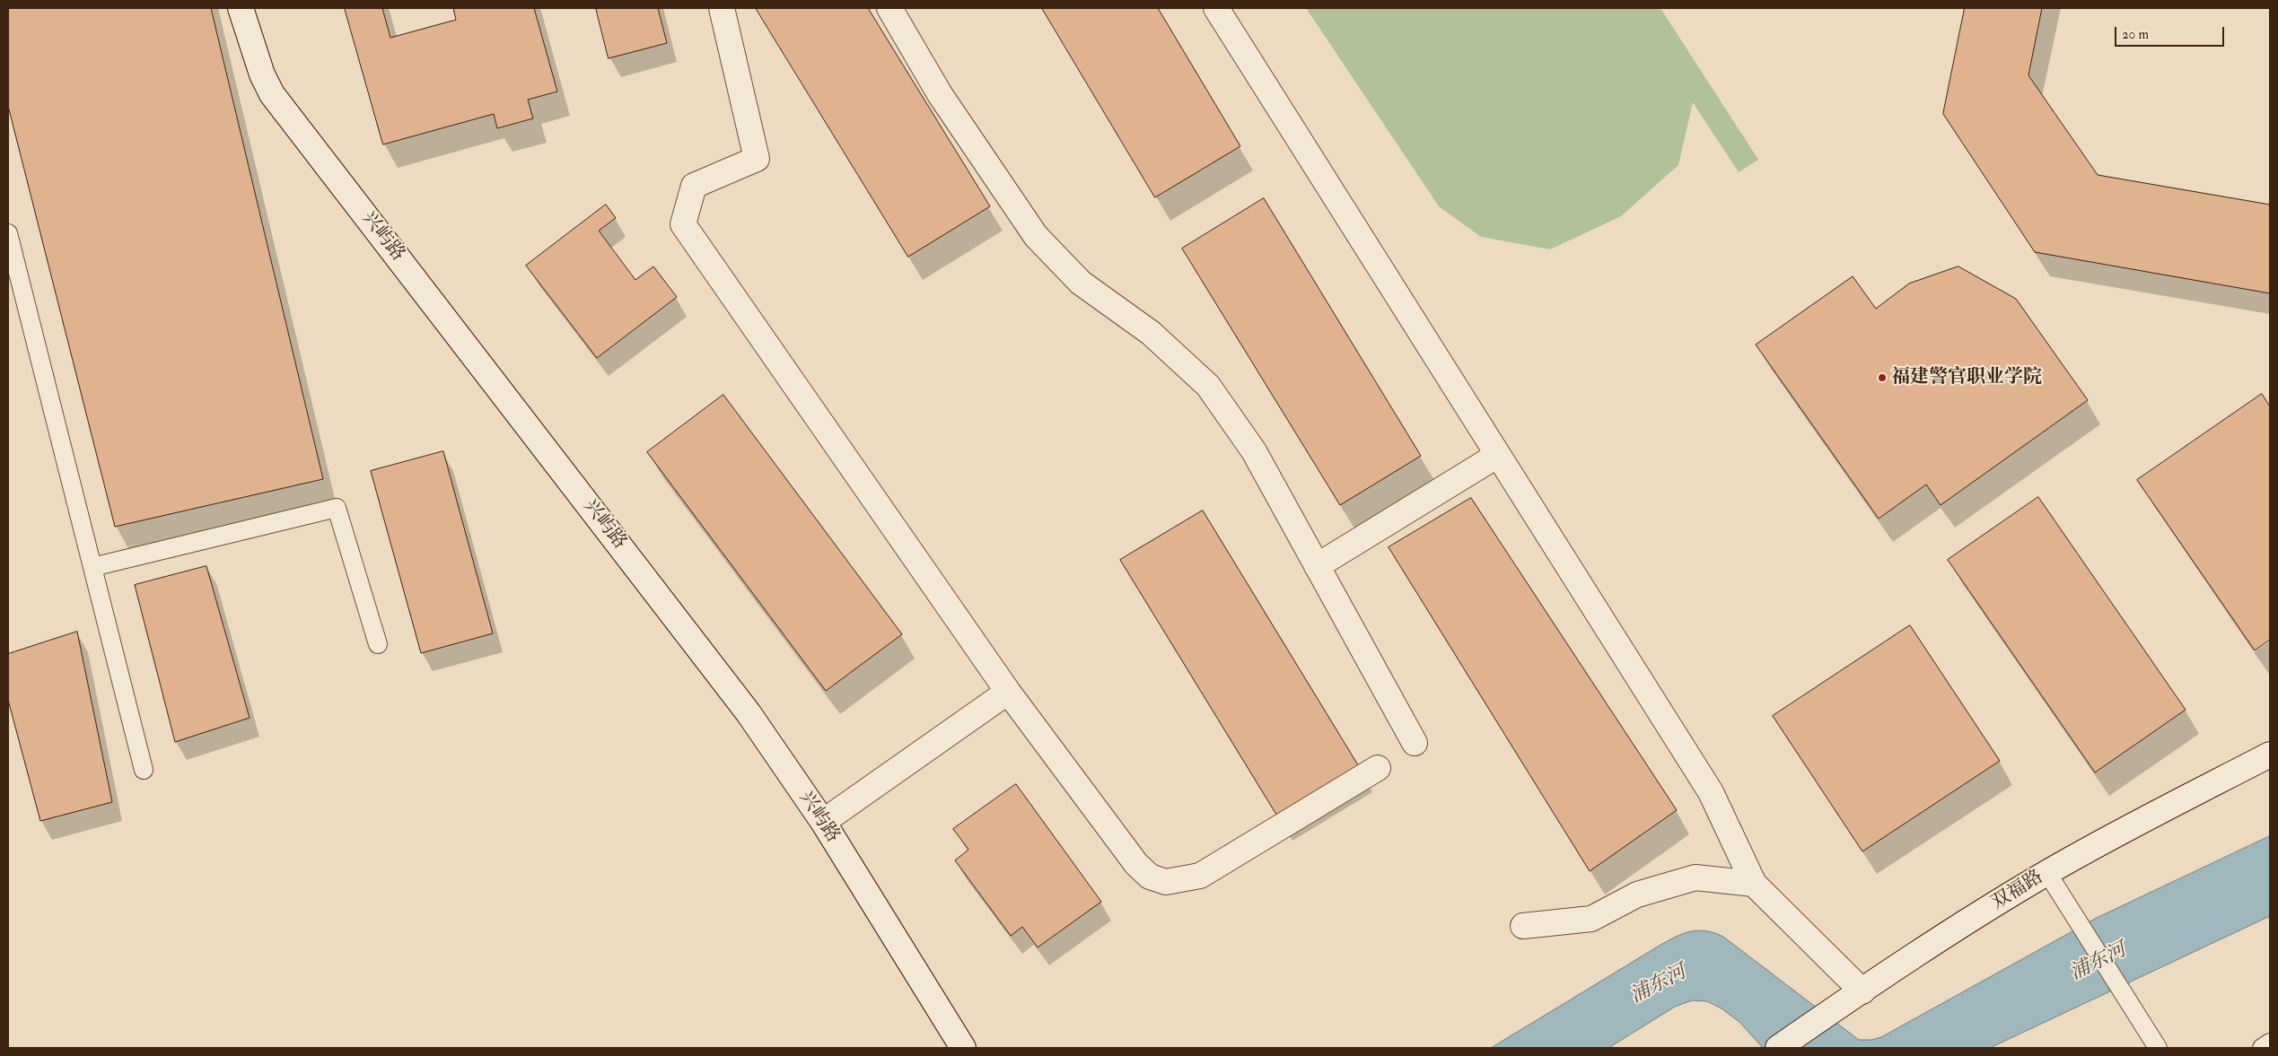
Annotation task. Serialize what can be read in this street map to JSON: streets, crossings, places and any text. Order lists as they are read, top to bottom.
{
  "streets": {
    "street": ["兴屿路", "双福路"]
  },
  "water": ["浦东河"],
  "places": ["福建警官职业学院"],
  "scale_bar": "20 m"
}
